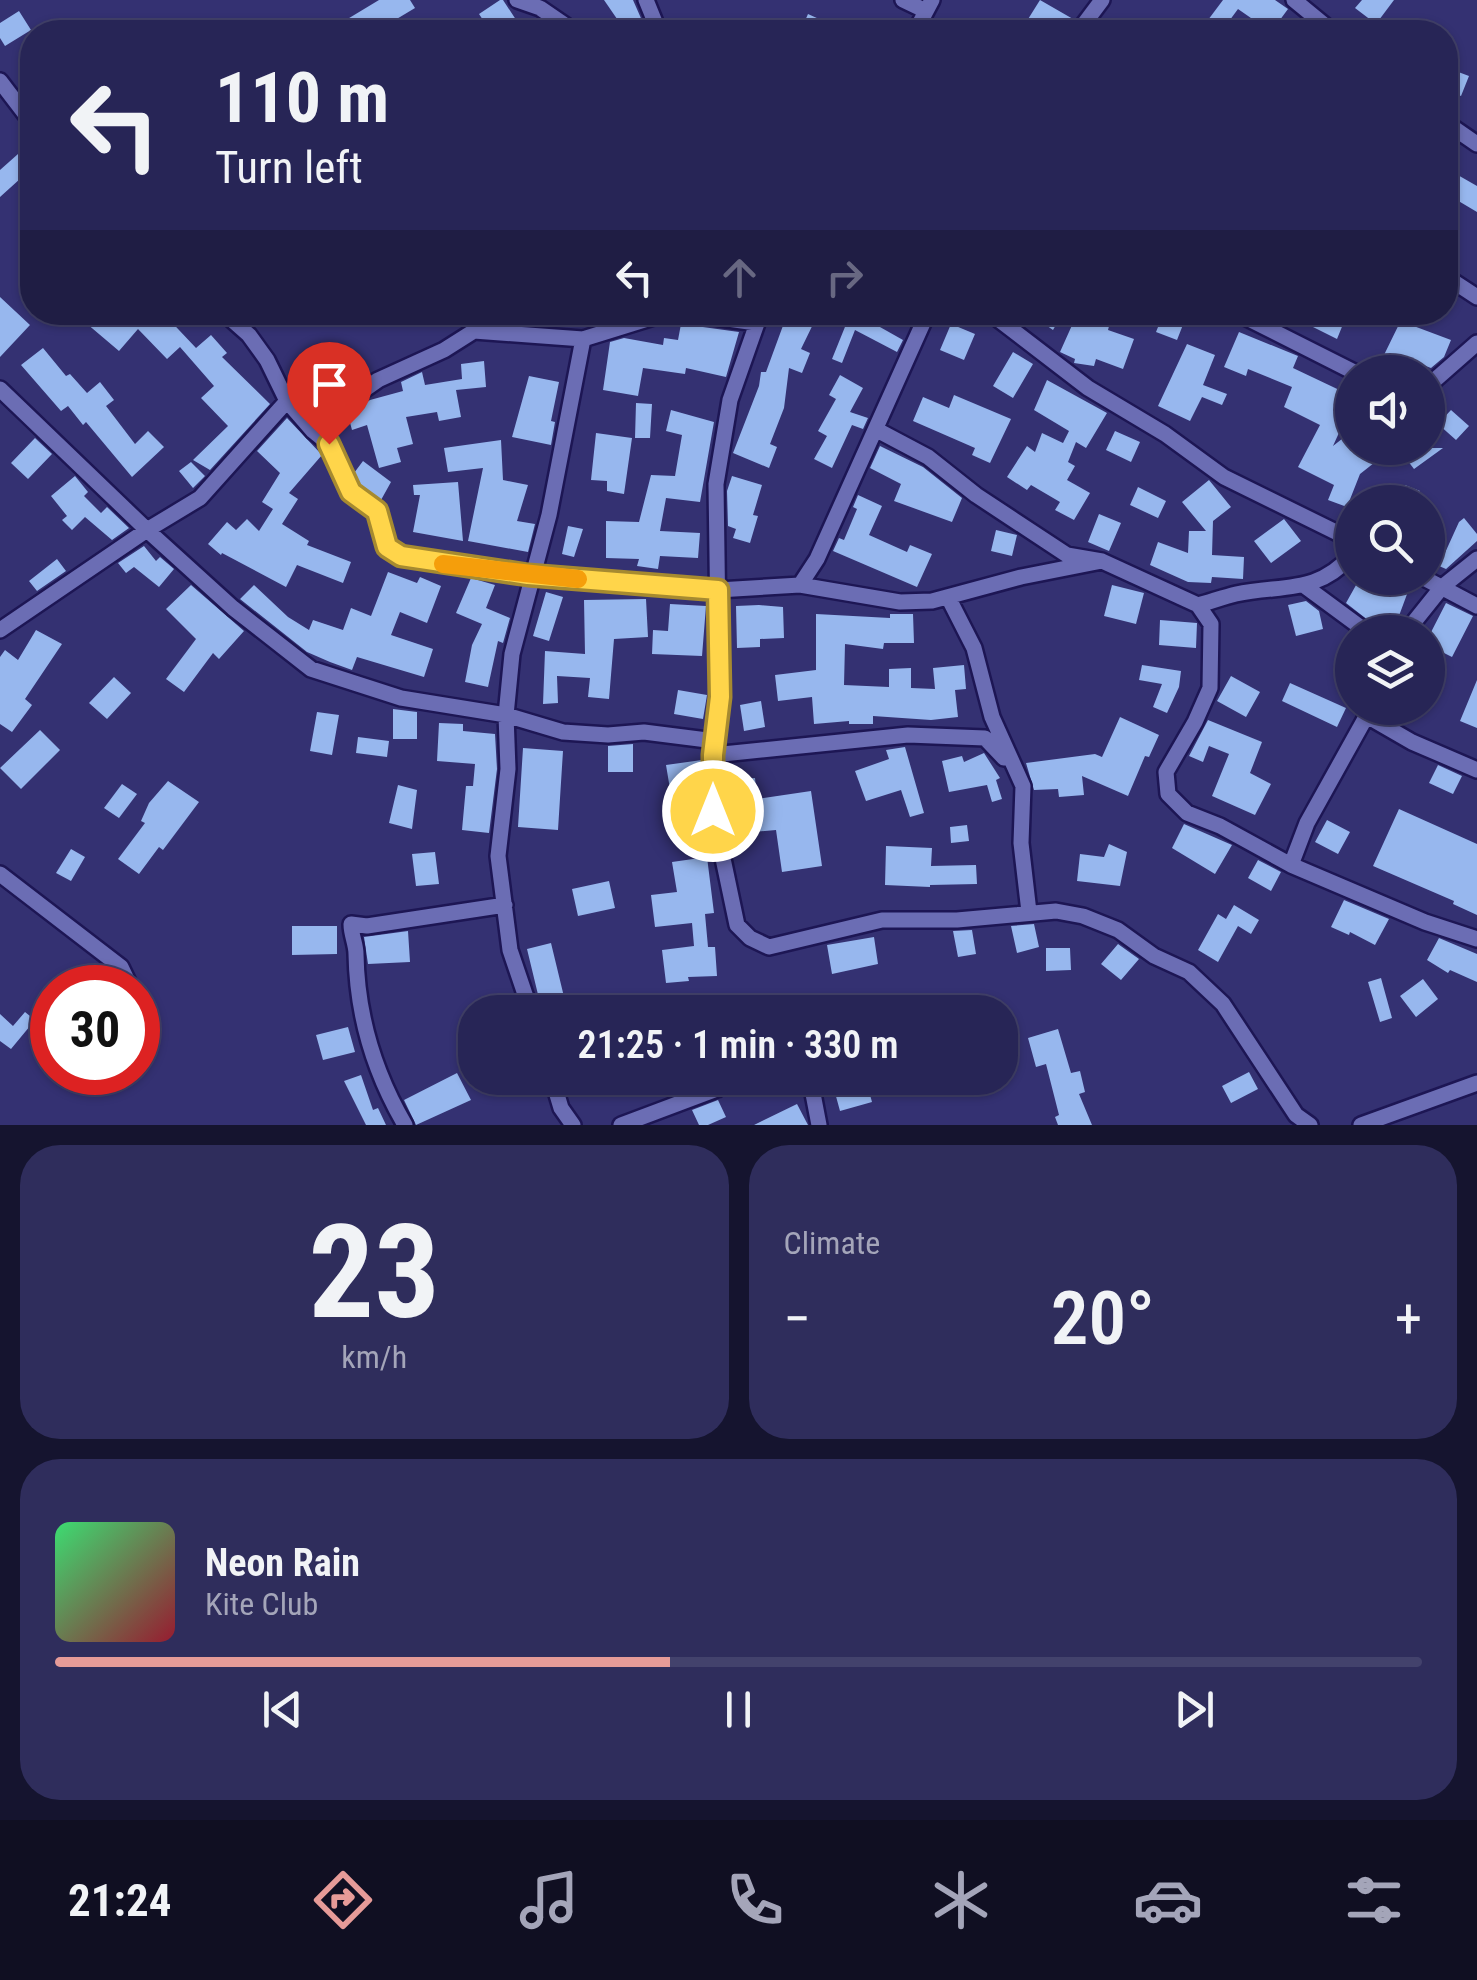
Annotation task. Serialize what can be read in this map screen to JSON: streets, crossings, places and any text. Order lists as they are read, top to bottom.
{
  "page": {
    "turn": ["110 m", "Turn left"],
    "limit": "30",
    "trip": "21:25 · 1 min · 330 m",
    "tile": [
      ["23", "km/h"],
      "Climate"
    ],
    "heat": ["−", "20°", "+"],
    "song": ["Neon Rain", "Kite Club"],
    "tabs": "21:24"
  }
}
